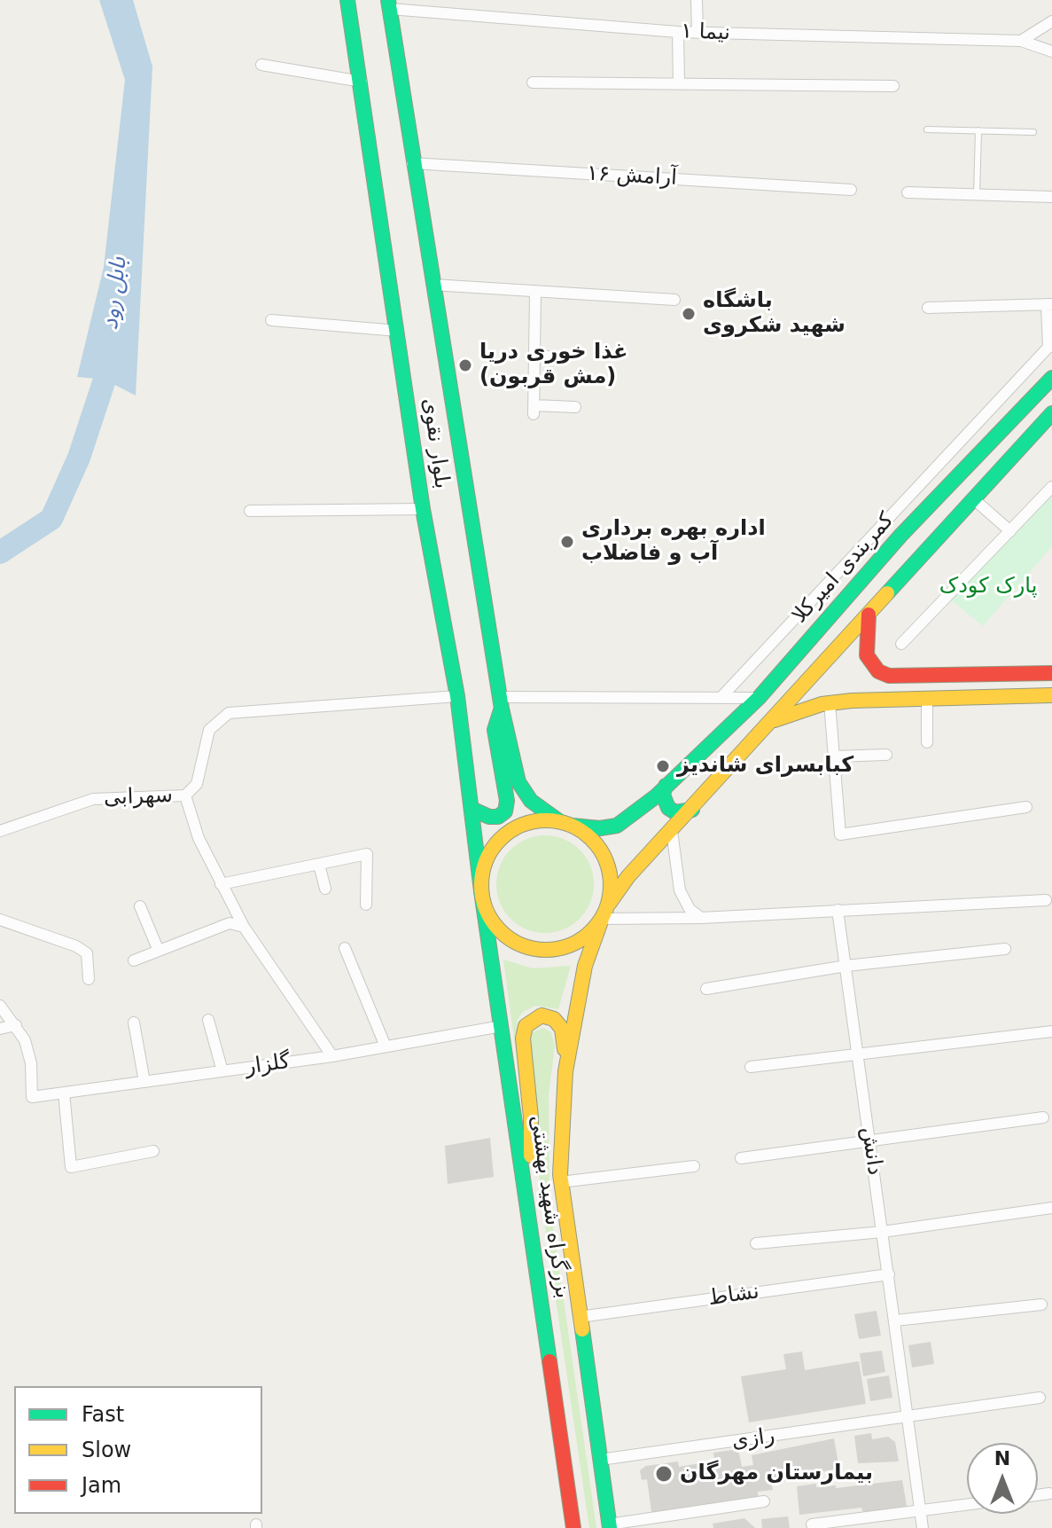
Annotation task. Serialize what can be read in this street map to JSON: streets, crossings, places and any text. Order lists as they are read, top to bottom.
{
  "streets": {
    "main road": ["بلوار نقوی", "کمربندی امیرکلا", "بزرگراه شهید بهشتی"],
    "street": [
      "نیما ۱",
      "آرامش ۱۶",
      "سهرابی",
      "گلزار",
      "دانش",
      "نشاط",
      "رازی"
    ]
  },
  "crossings": [
    ["نیما ۱", "بلوار نقوی"],
    ["آرامش ۱۶", "بلوار نقوی"],
    ["بلوار نقوی", "کمربندی امیرکلا"],
    ["بلوار نقوی", "سهرابی"],
    ["بلوار نقوی", "بزرگراه شهید بهشتی"],
    ["کمربندی امیرکلا", "بزرگراه شهید بهشتی"],
    ["گلزار", "بزرگراه شهید بهشتی"],
    ["دانش", "نشاط"],
    ["دانش", "رازی"],
    ["بزرگراه شهید بهشتی", "نشاط"],
    ["بزرگراه شهید بهشتی", "رازی"]
  ],
  "water": ["بابل رود"],
  "parks": ["پارک کودک"],
  "places": [
    "باشگاه شهید شکروی",
    "غذا خوری دریا (مش قربون)",
    "اداره بهره برداری آب و فاضلاب",
    "کبابسرای شاندیز",
    "بیمارستان مهرگان"
  ],
  "legend": ["Fast", "Slow", "Jam"],
  "north": "top"
}
